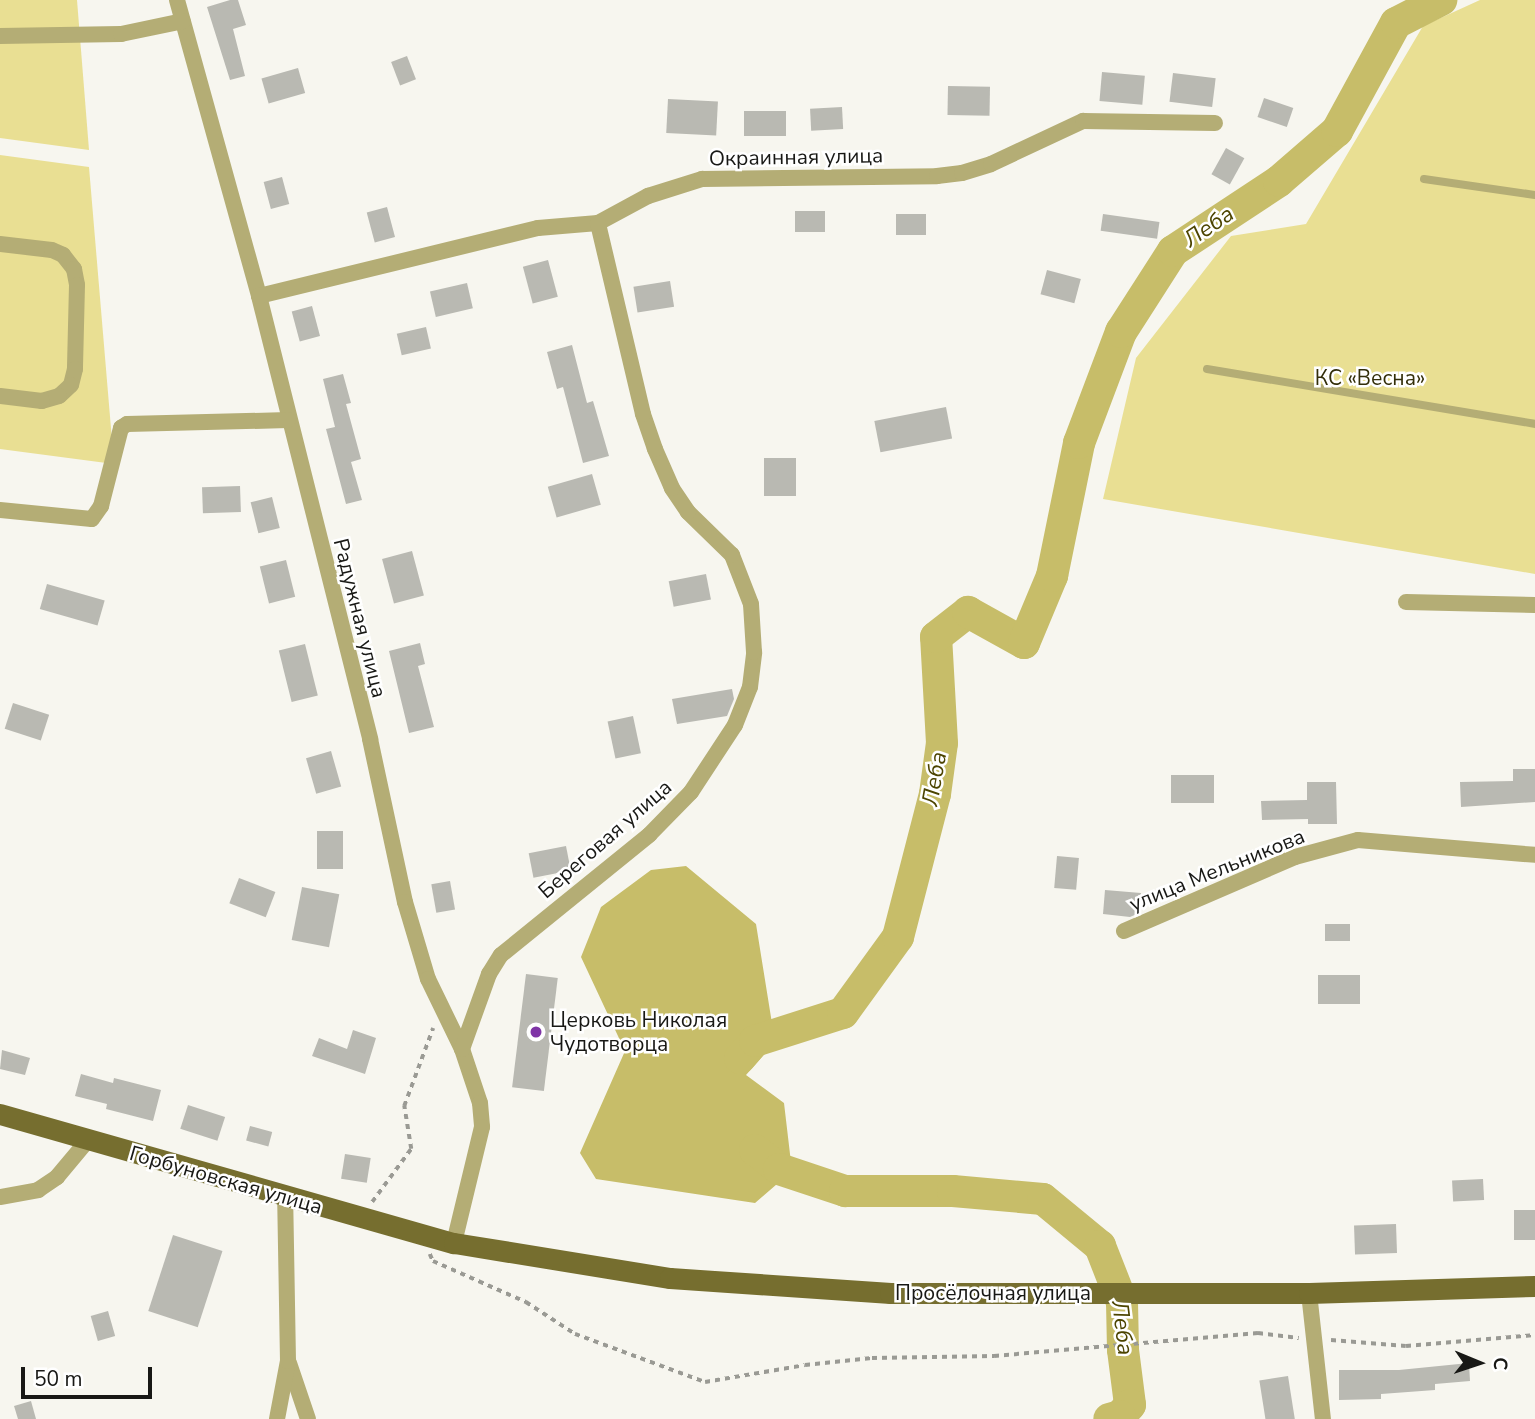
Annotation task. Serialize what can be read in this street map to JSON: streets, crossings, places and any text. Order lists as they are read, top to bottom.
{
  "streets": {
    "main road": ["Горбуновская улица", "Просёлочная улица"],
    "street": [
      "Окраинная улица",
      "Радужная улица",
      "Береговая улица",
      "улица Мельникова"
    ]
  },
  "crossings": [
    ["Окраинная улица", "Радужная улица"],
    ["Окраинная улица", "Береговая улица"],
    ["Радужная улица", "Береговая улица"],
    ["Радужная улица", "Горбуновская улица"],
    ["Радужная улица", "Просёлочная улица"],
    ["Горбуновская улица", "Просёлочная улица"]
  ],
  "water": ["Леба"],
  "parks": ["КС «Весна»"],
  "places": ["Церковь Николая Чудотворца"],
  "scale_bar": "50 m",
  "north": "right"
}
